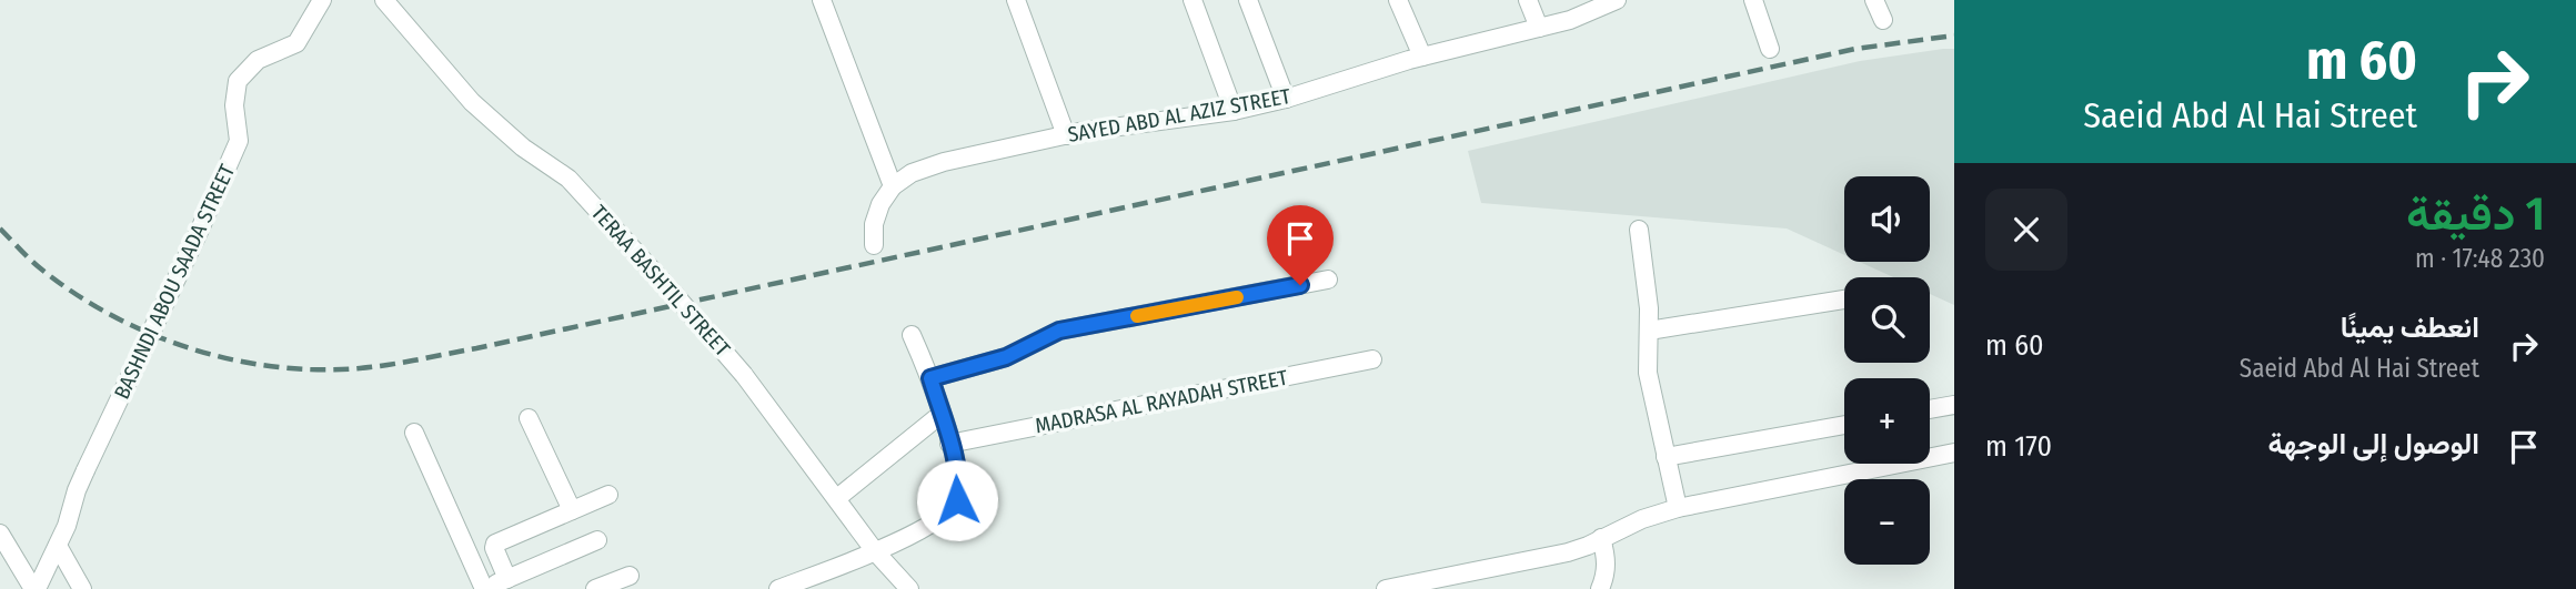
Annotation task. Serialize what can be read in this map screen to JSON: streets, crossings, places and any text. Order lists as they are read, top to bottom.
{
  "streets": {
    "street": [
      "SAYED ABD AL AZIZ STREET",
      "TERAA BASHTIL STREET",
      "BASHNDI ABOU SAADA STREET",
      "MADRASA AL RAYADAH STREET"
    ]
  },
  "page": {
    "turn": ["60 m", "Saeid Abd Al Hai Street"],
    "heading": ["1 دقيقة", "230 m · 17:48"],
    "map_buttons": ["+", "−"],
    "list": [
      {
        "name": "انعطف يمينًا",
        "note": "Saeid Abd Al Hai Street",
        "value": "60 m"
      },
      {
        "name": "الوصول إلى الوجهة",
        "value": "170 m"
      }
    ]
  }
}
